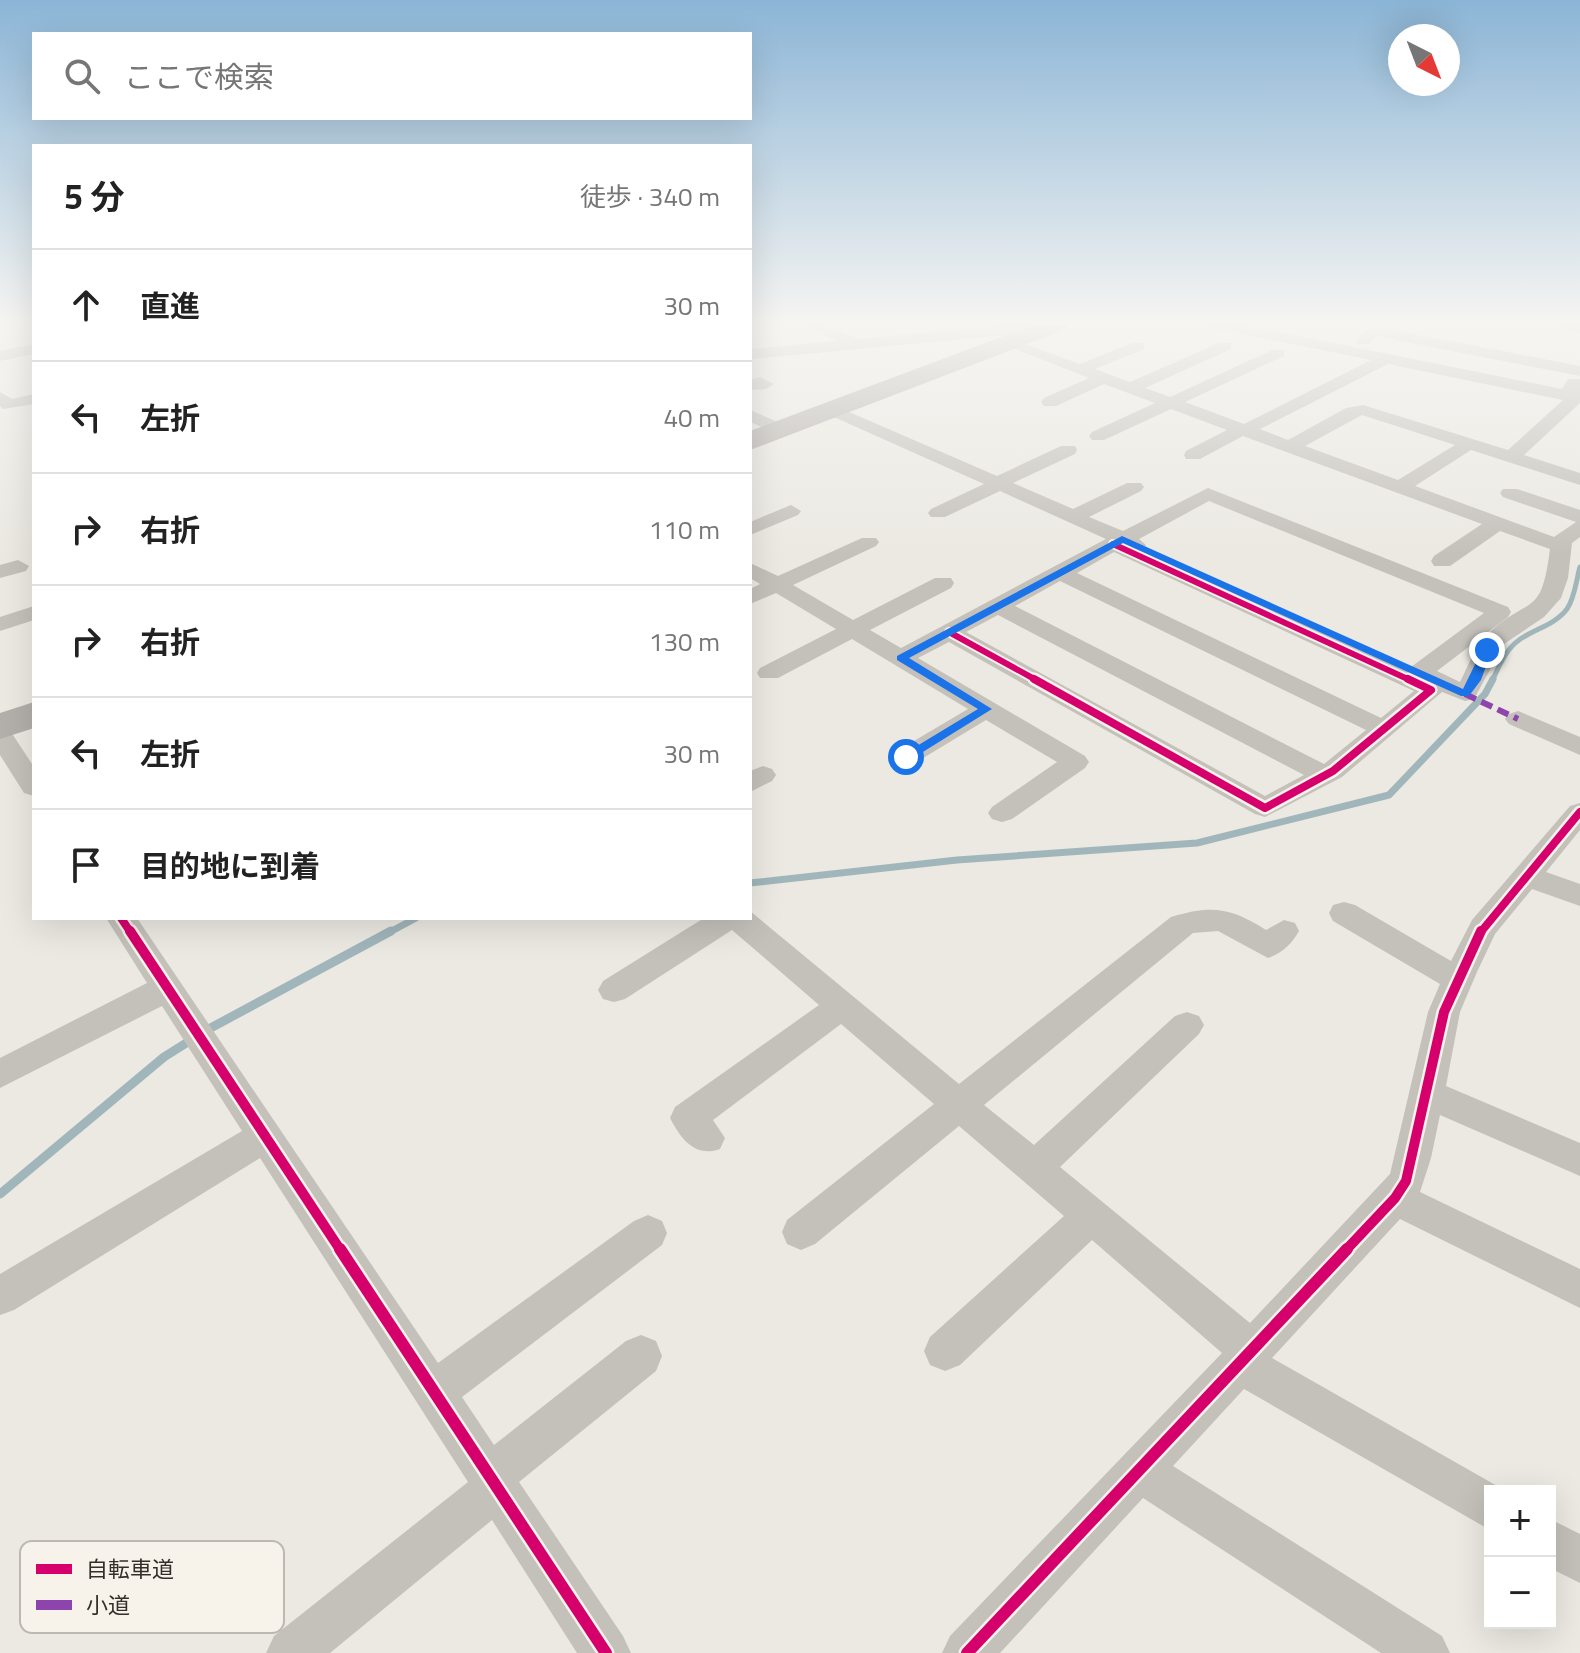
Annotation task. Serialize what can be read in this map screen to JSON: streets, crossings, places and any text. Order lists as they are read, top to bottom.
{
  "legend": ["自転車道", "小道"],
  "north": "bottom right",
  "page": {
    "search": "ここで検索",
    "heading": ["5 分", "徒歩 · 340 m"],
    "list": [
      ["直進", "30 m"],
      ["左折", "40 m"],
      ["右折", "110 m"],
      ["右折", "130 m"],
      ["左折", "30 m"],
      "目的地に到着"
    ],
    "map_buttons": ["+", "−"]
  }
}
